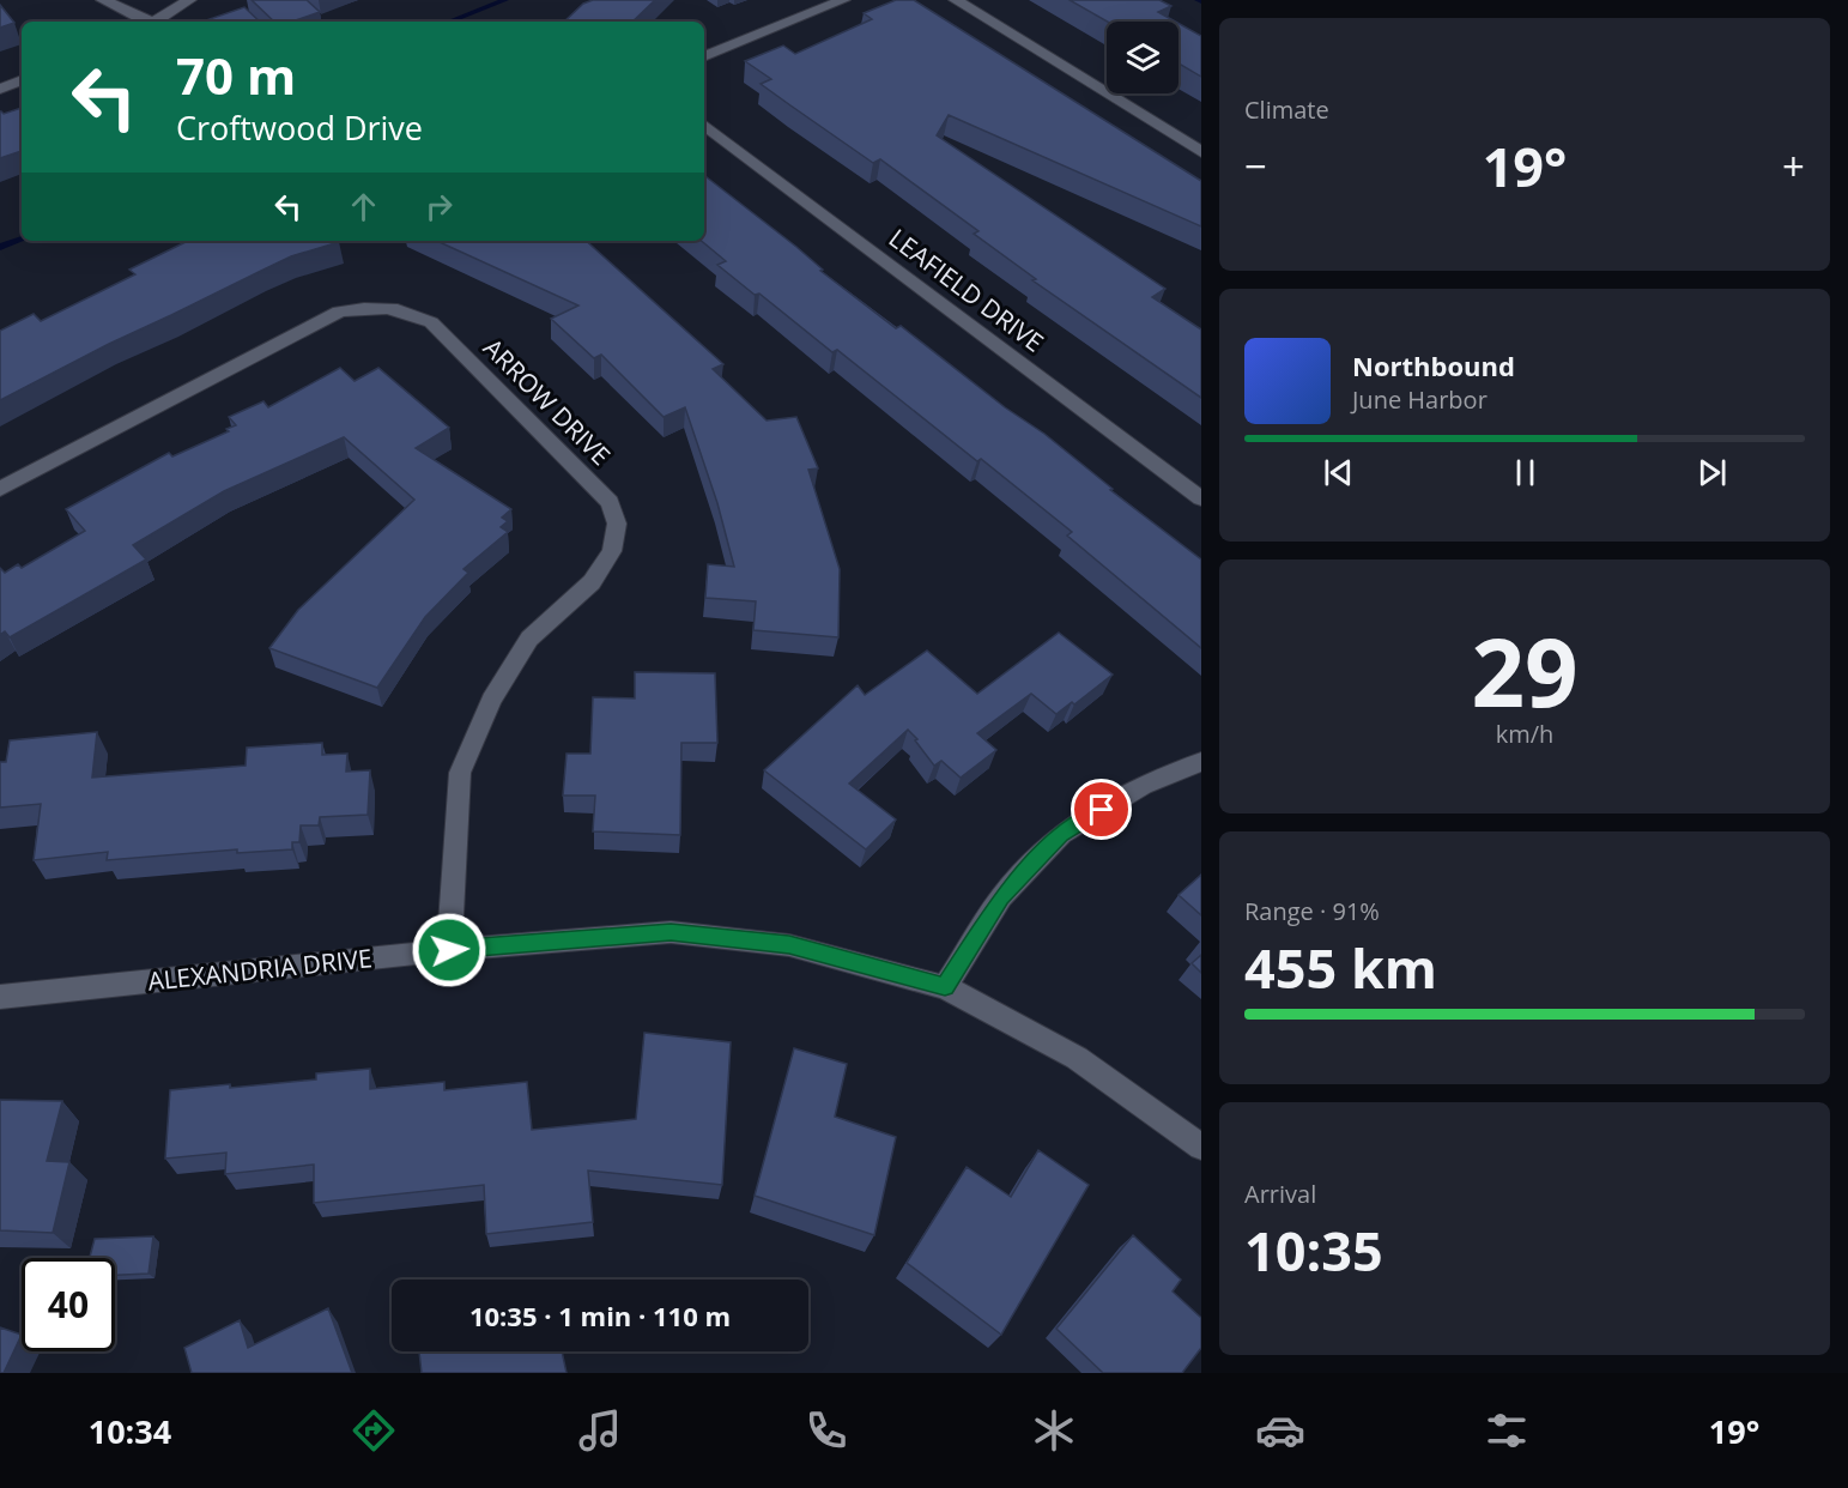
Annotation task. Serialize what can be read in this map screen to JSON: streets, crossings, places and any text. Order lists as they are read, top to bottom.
{
  "streets": {
    "street": ["LEAFIELD DRIVE", "ARROW DRIVE", "ALEXANDRIA DRIVE"]
  },
  "crossings": [
    ["ARROW DRIVE", "ALEXANDRIA DRIVE"]
  ],
  "page": {
    "tile": [
      "Climate",
      ["29", "km/h"],
      ["Range · 91%", "455 km"],
      ["Arrival", "10:35"]
    ],
    "turn": ["70 m", "Croftwood Drive"],
    "heat": ["−", "19°", "+"],
    "song": ["Northbound", "June Harbor"],
    "limit": "40",
    "trip": "10:35 · 1 min · 110 m",
    "tabs": ["10:34", "19°"]
  }
}
